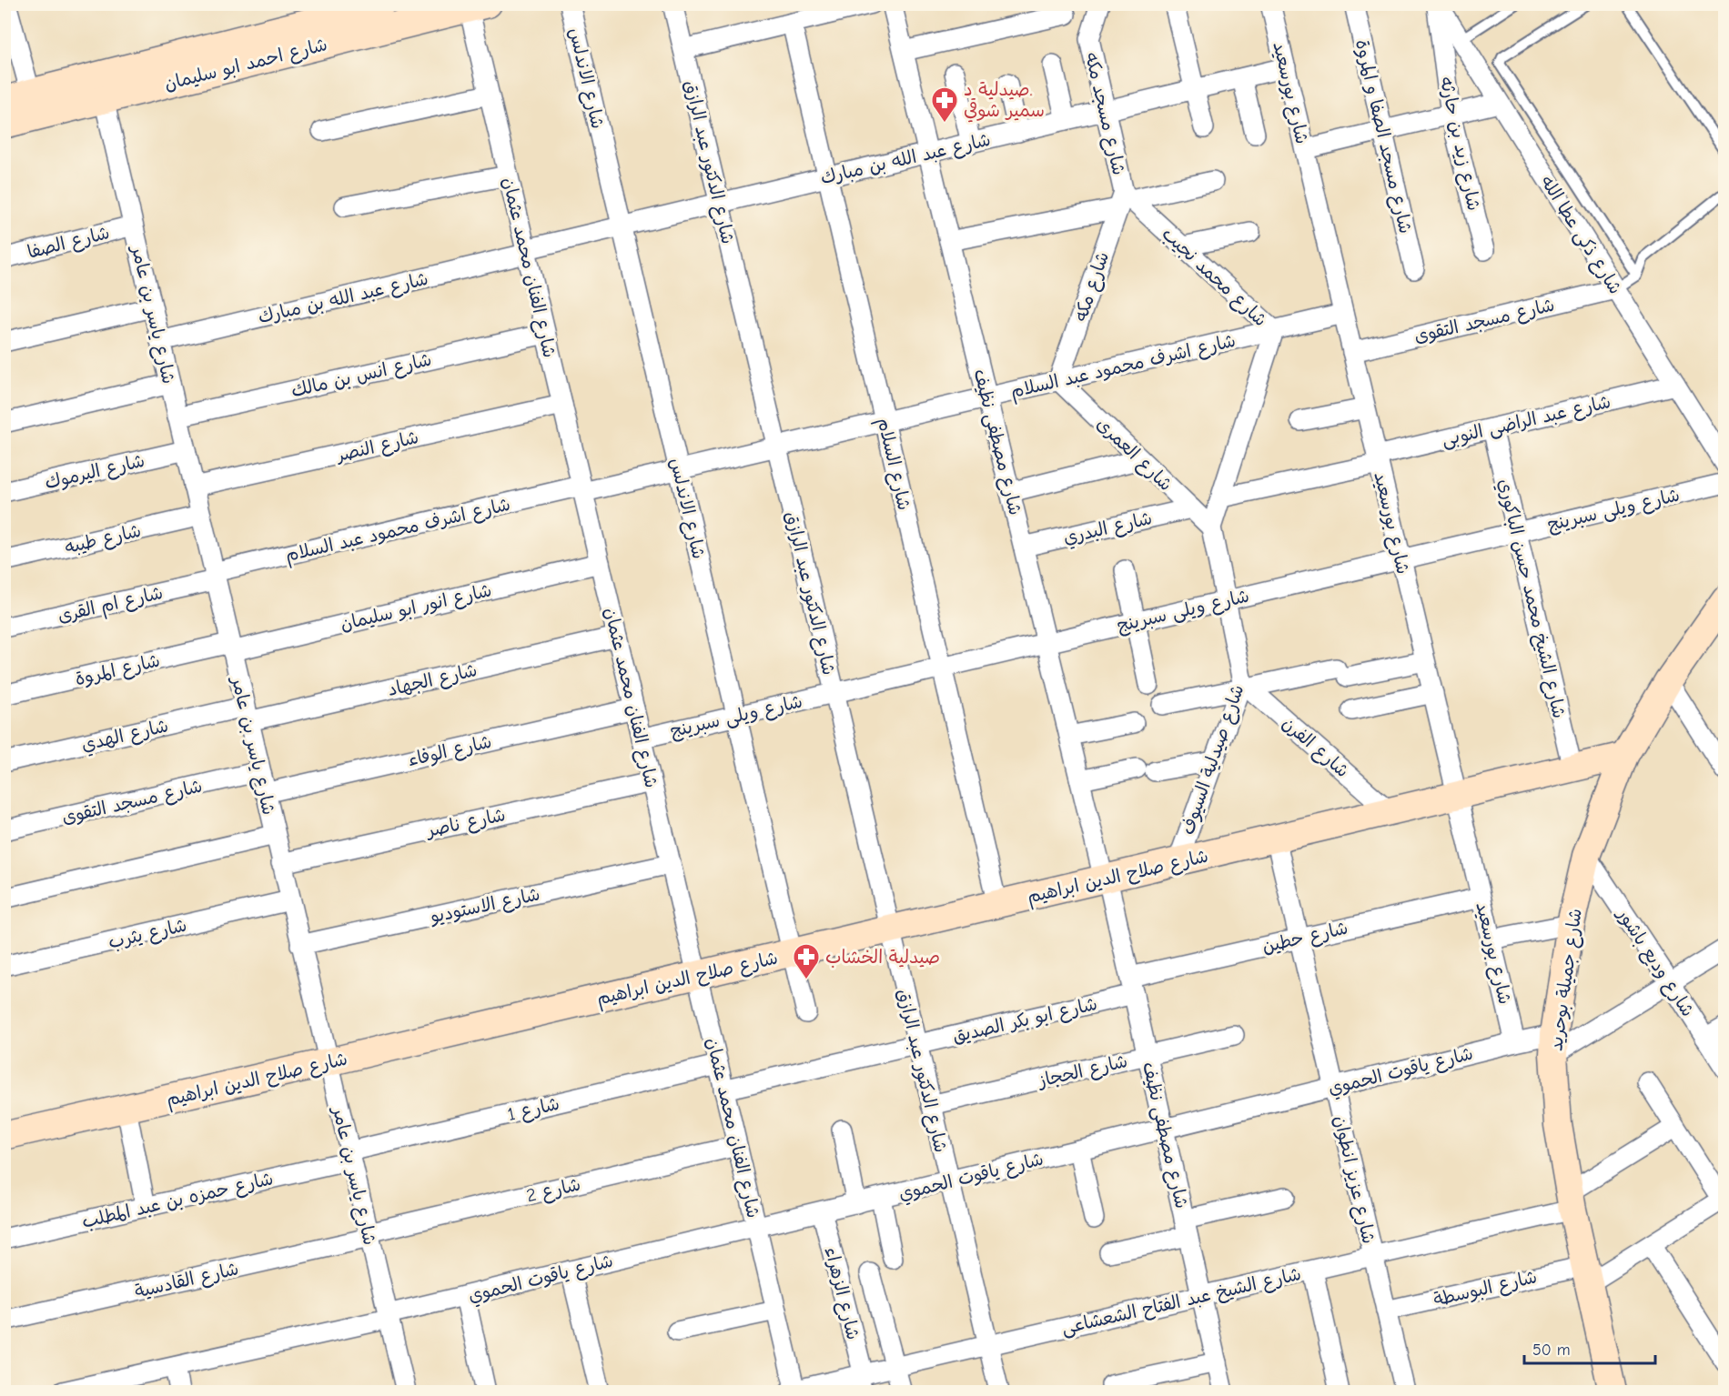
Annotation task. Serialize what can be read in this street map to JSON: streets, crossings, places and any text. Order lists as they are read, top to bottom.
{
  "streets": {
    "street": [
      "شارع احمد ابو سليمان",
      "شارع الاندلس",
      "شارع بورسعيد",
      "شارع مسجد مكه",
      "شارع مسجد الصفا و المروة",
      "شارع زيد بن حارثه",
      "شارع عبد الله بن مبارك",
      "شارع الدكتور عبد الرازق",
      "شارع ذكى عطا الله",
      "شارع الصفا",
      "شارع الفنان محمد عثمان",
      "شارع محمد نجيب",
      "شارع مكه",
      "شارع ياسر بن عامر",
      "شارع مسجد التقوى",
      "شارع اشرف محمود عبد السلام",
      "شارع انس بن مالك",
      "شارع عبد الراضى النوبى",
      "شارع مصطفى نظيف",
      "شارع النصر",
      "شارع العمرى",
      "شارع السلام",
      "شارع اليرموك",
      "شارع ويلى سبرينج",
      "شارع البدري",
      "شارع طيبه",
      "شارع الشيخ محمد حسن الباكوري",
      "شارع ام القرى",
      "شارع انور ابو سليمان",
      "شارع المروة",
      "شارع الجهاد",
      "شارع الهدي",
      "شارع الفرن",
      "شارع الوفاء",
      "شارع صيدلية السيوف",
      "شارع ناصر",
      "شارع صلاح الدين ابراهيم",
      "شارع الاستوديو",
      "شارع يثرب",
      "شارع حطين",
      "شارع وديع باشور",
      "شارع جميلة بوحريد",
      "شارع ابو بكر الصديق",
      "شارع الحجاز",
      "شارع ياقوت الحموي",
      "شارع 1",
      "شارع عزيز انطوان",
      "شارع 2",
      "شارع حمزه بن عبد المطلب",
      "شارع القادسية",
      "شارع البوسطة",
      "شارع الزهراء",
      "شارع الشيخ عبد الفتاح الشعشاعى"
    ]
  },
  "crossings": [
    ["شارع احمد ابو سليمان", "شارع الفنان محمد عثمان"],
    ["شارع احمد ابو سليمان", "شارع ياسر بن عامر"],
    ["شارع الاندلس", "شارع عبد الله بن مبارك"],
    ["شارع الاندلس", "شارع اشرف محمود عبد السلام"],
    ["شارع الاندلس", "شارع ويلى سبرينج"],
    ["شارع الاندلس", "شارع صلاح الدين ابراهيم"],
    ["شارع بورسعيد", "شارع عبد الله بن مبارك"],
    ["شارع بورسعيد", "شارع مسجد التقوى"],
    ["شارع بورسعيد", "شارع اشرف محمود عبد السلام"],
    ["شارع بورسعيد", "شارع عبد الراضى النوبى"],
    ["شارع بورسعيد", "شارع ويلى سبرينج"],
    ["شارع بورسعيد", "شارع صلاح الدين ابراهيم"],
    ["شارع بورسعيد", "شارع حطين"],
    ["شارع بورسعيد", "شارع ياقوت الحموي"],
    ["شارع مسجد مكه", "شارع عبد الله بن مبارك"],
    ["شارع مسجد مكه", "شارع محمد نجيب"],
    ["شارع مسجد مكه", "شارع مكه"],
    ["شارع زيد بن حارثه", "شارع ذكى عطا الله"],
    ["شارع عبد الله بن مبارك", "شارع الدكتور عبد الرازق"],
    ["شارع عبد الله بن مبارك", "شارع الفنان محمد عثمان"],
    ["شارع عبد الله بن مبارك", "شارع ياسر بن عامر"],
    ["شارع عبد الله بن مبارك", "شارع مصطفى نظيف"],
    ["شارع عبد الله بن مبارك", "شارع السلام"],
    ["شارع الدكتور عبد الرازق", "شارع اشرف محمود عبد السلام"],
    ["شارع الدكتور عبد الرازق", "شارع ويلى سبرينج"],
    ["شارع الدكتور عبد الرازق", "شارع صلاح الدين ابراهيم"],
    ["شارع الدكتور عبد الرازق", "شارع ابو بكر الصديق"],
    ["شارع الدكتور عبد الرازق", "شارع الحجاز"],
    ["شارع الدكتور عبد الرازق", "شارع ياقوت الحموي"],
    ["شارع الدكتور عبد الرازق", "شارع الشيخ عبد الفتاح الشعشاعى"],
    ["شارع ذكى عطا الله", "شارع مسجد التقوى"],
    ["شارع ذكى عطا الله", "شارع عبد الراضى النوبى"],
    ["شارع الصفا", "شارع ياسر بن عامر"],
    ["شارع الفنان محمد عثمان", "شارع اشرف محمود عبد السلام"],
    ["شارع الفنان محمد عثمان", "شارع انس بن مالك"],
    ["شارع الفنان محمد عثمان", "شارع النصر"],
    ["شارع الفنان محمد عثمان", "شارع ويلى سبرينج"],
    ["شارع الفنان محمد عثمان", "شارع انور ابو سليمان"],
    ["شارع الفنان محمد عثمان", "شارع الجهاد"],
    ["شارع الفنان محمد عثمان", "شارع الوفاء"],
    ["شارع الفنان محمد عثمان", "شارع ناصر"],
    ["شارع الفنان محمد عثمان", "شارع صلاح الدين ابراهيم"],
    ["شارع الفنان محمد عثمان", "شارع الاستوديو"],
    ["شارع الفنان محمد عثمان", "شارع ابو بكر الصديق"],
    ["شارع الفنان محمد عثمان", "شارع ياقوت الحموي"],
    ["شارع الفنان محمد عثمان", "شارع 1"],
    ["شارع الفنان محمد عثمان", "شارع 2"],
    ["شارع الفنان محمد عثمان", "شارع الشيخ عبد الفتاح الشعشاعى"],
    ["شارع محمد نجيب", "شارع مكه"],
    ["شارع محمد نجيب", "شارع اشرف محمود عبد السلام"],
    ["شارع محمد نجيب", "شارع عبد الراضى النوبى"],
    ["شارع محمد نجيب", "شارع العمرى"],
    ["شارع محمد نجيب", "شارع صيدلية السيوف"],
    ["شارع مكه", "شارع اشرف محمود عبد السلام"],
    ["شارع مكه", "شارع العمرى"],
    ["شارع ياسر بن عامر", "شارع مسجد التقوى"],
    ["شارع ياسر بن عامر", "شارع اشرف محمود عبد السلام"],
    ["شارع ياسر بن عامر", "شارع انس بن مالك"],
    ["شارع ياسر بن عامر", "شارع النصر"],
    ["شارع ياسر بن عامر", "شارع اليرموك"],
    ["شارع ياسر بن عامر", "شارع طيبه"],
    ["شارع ياسر بن عامر", "شارع ام القرى"],
    ["شارع ياسر بن عامر", "شارع انور ابو سليمان"],
    ["شارع ياسر بن عامر", "شارع المروة"],
    ["شارع ياسر بن عامر", "شارع الجهاد"],
    ["شارع ياسر بن عامر", "شارع الهدي"],
    ["شارع ياسر بن عامر", "شارع الوفاء"],
    ["شارع ياسر بن عامر", "شارع ناصر"],
    ["شارع ياسر بن عامر", "شارع صلاح الدين ابراهيم"],
    ["شارع ياسر بن عامر", "شارع الاستوديو"],
    ["شارع ياسر بن عامر", "شارع يثرب"],
    ["شارع ياسر بن عامر", "شارع ياقوت الحموي"],
    ["شارع ياسر بن عامر", "شارع 1"],
    ["شارع ياسر بن عامر", "شارع 2"],
    ["شارع ياسر بن عامر", "شارع حمزه بن عبد المطلب"],
    ["شارع ياسر بن عامر", "شارع القادسية"],
    ["شارع اشرف محمود عبد السلام", "شارع مصطفى نظيف"],
    ["شارع اشرف محمود عبد السلام", "شارع العمرى"],
    ["شارع اشرف محمود عبد السلام", "شارع السلام"],
    ["شارع اشرف محمود عبد السلام", "شارع ام القرى"],
    ["شارع عبد الراضى النوبى", "شارع الشيخ محمد حسن الباكوري"],
    ["شارع مصطفى نظيف", "شارع ويلى سبرينج"],
    ["شارع مصطفى نظيف", "شارع البدري"],
    ["شارع مصطفى نظيف", "شارع صلاح الدين ابراهيم"],
    ["شارع مصطفى نظيف", "شارع حطين"],
    ["شارع مصطفى نظيف", "شارع ابو بكر الصديق"],
    ["شارع مصطفى نظيف", "شارع الحجاز"],
    ["شارع مصطفى نظيف", "شارع ياقوت الحموي"],
    ["شارع مصطفى نظيف", "شارع الشيخ عبد الفتاح الشعشاعى"],
    ["شارع العمرى", "شارع البدري"],
    ["شارع العمرى", "شارع صيدلية السيوف"],
    ["شارع السلام", "شارع ويلى سبرينج"],
    ["شارع السلام", "شارع صلاح الدين ابراهيم"],
    ["شارع ويلى سبرينج", "شارع الشيخ محمد حسن الباكوري"],
    ["شارع ويلى سبرينج", "شارع صيدلية السيوف"],
    ["شارع الشيخ محمد حسن الباكوري", "شارع صلاح الدين ابراهيم"],
    ["شارع انور ابو سليمان", "شارع المروة"],
    ["شارع الجهاد", "شارع الهدي"],
    ["شارع الفرن", "شارع صيدلية السيوف"],
    ["شارع الفرن", "شارع صلاح الدين ابراهيم"],
    ["شارع صيدلية السيوف", "شارع صلاح الدين ابراهيم"],
    ["شارع صلاح الدين ابراهيم", "شارع جميلة بوحريد"],
    ["شارع صلاح الدين ابراهيم", "شارع عزيز انطوان"],
    ["شارع حطين", "شارع ابو بكر الصديق"],
    ["شارع حطين", "شارع عزيز انطوان"],
    ["شارع وديع باشور", "شارع جميلة بوحريد"],
    ["شارع وديع باشور", "شارع ياقوت الحموي"],
    ["شارع جميلة بوحريد", "شارع ياقوت الحموي"],
    ["شارع جميلة بوحريد", "شارع البوسطة"],
    ["شارع جميلة بوحريد", "شارع الشيخ عبد الفتاح الشعشاعى"],
    ["شارع ياقوت الحموي", "شارع عزيز انطوان"],
    ["شارع ياقوت الحموي", "شارع الزهراء"],
    ["شارع 1", "شارع حمزه بن عبد المطلب"],
    ["شارع عزيز انطوان", "شارع البوسطة"],
    ["شارع عزيز انطوان", "شارع الشيخ عبد الفتاح الشعشاعى"],
    ["شارع 2", "شارع القادسية"],
    ["شارع الزهراء", "شارع الشيخ عبد الفتاح الشعشاعى"]
  ],
  "places": {
    "pharmacy": ["صيدلية د. سمير شوقي", "صيدلية الخشاب"]
  },
  "scale_bar": "50 m"
}
